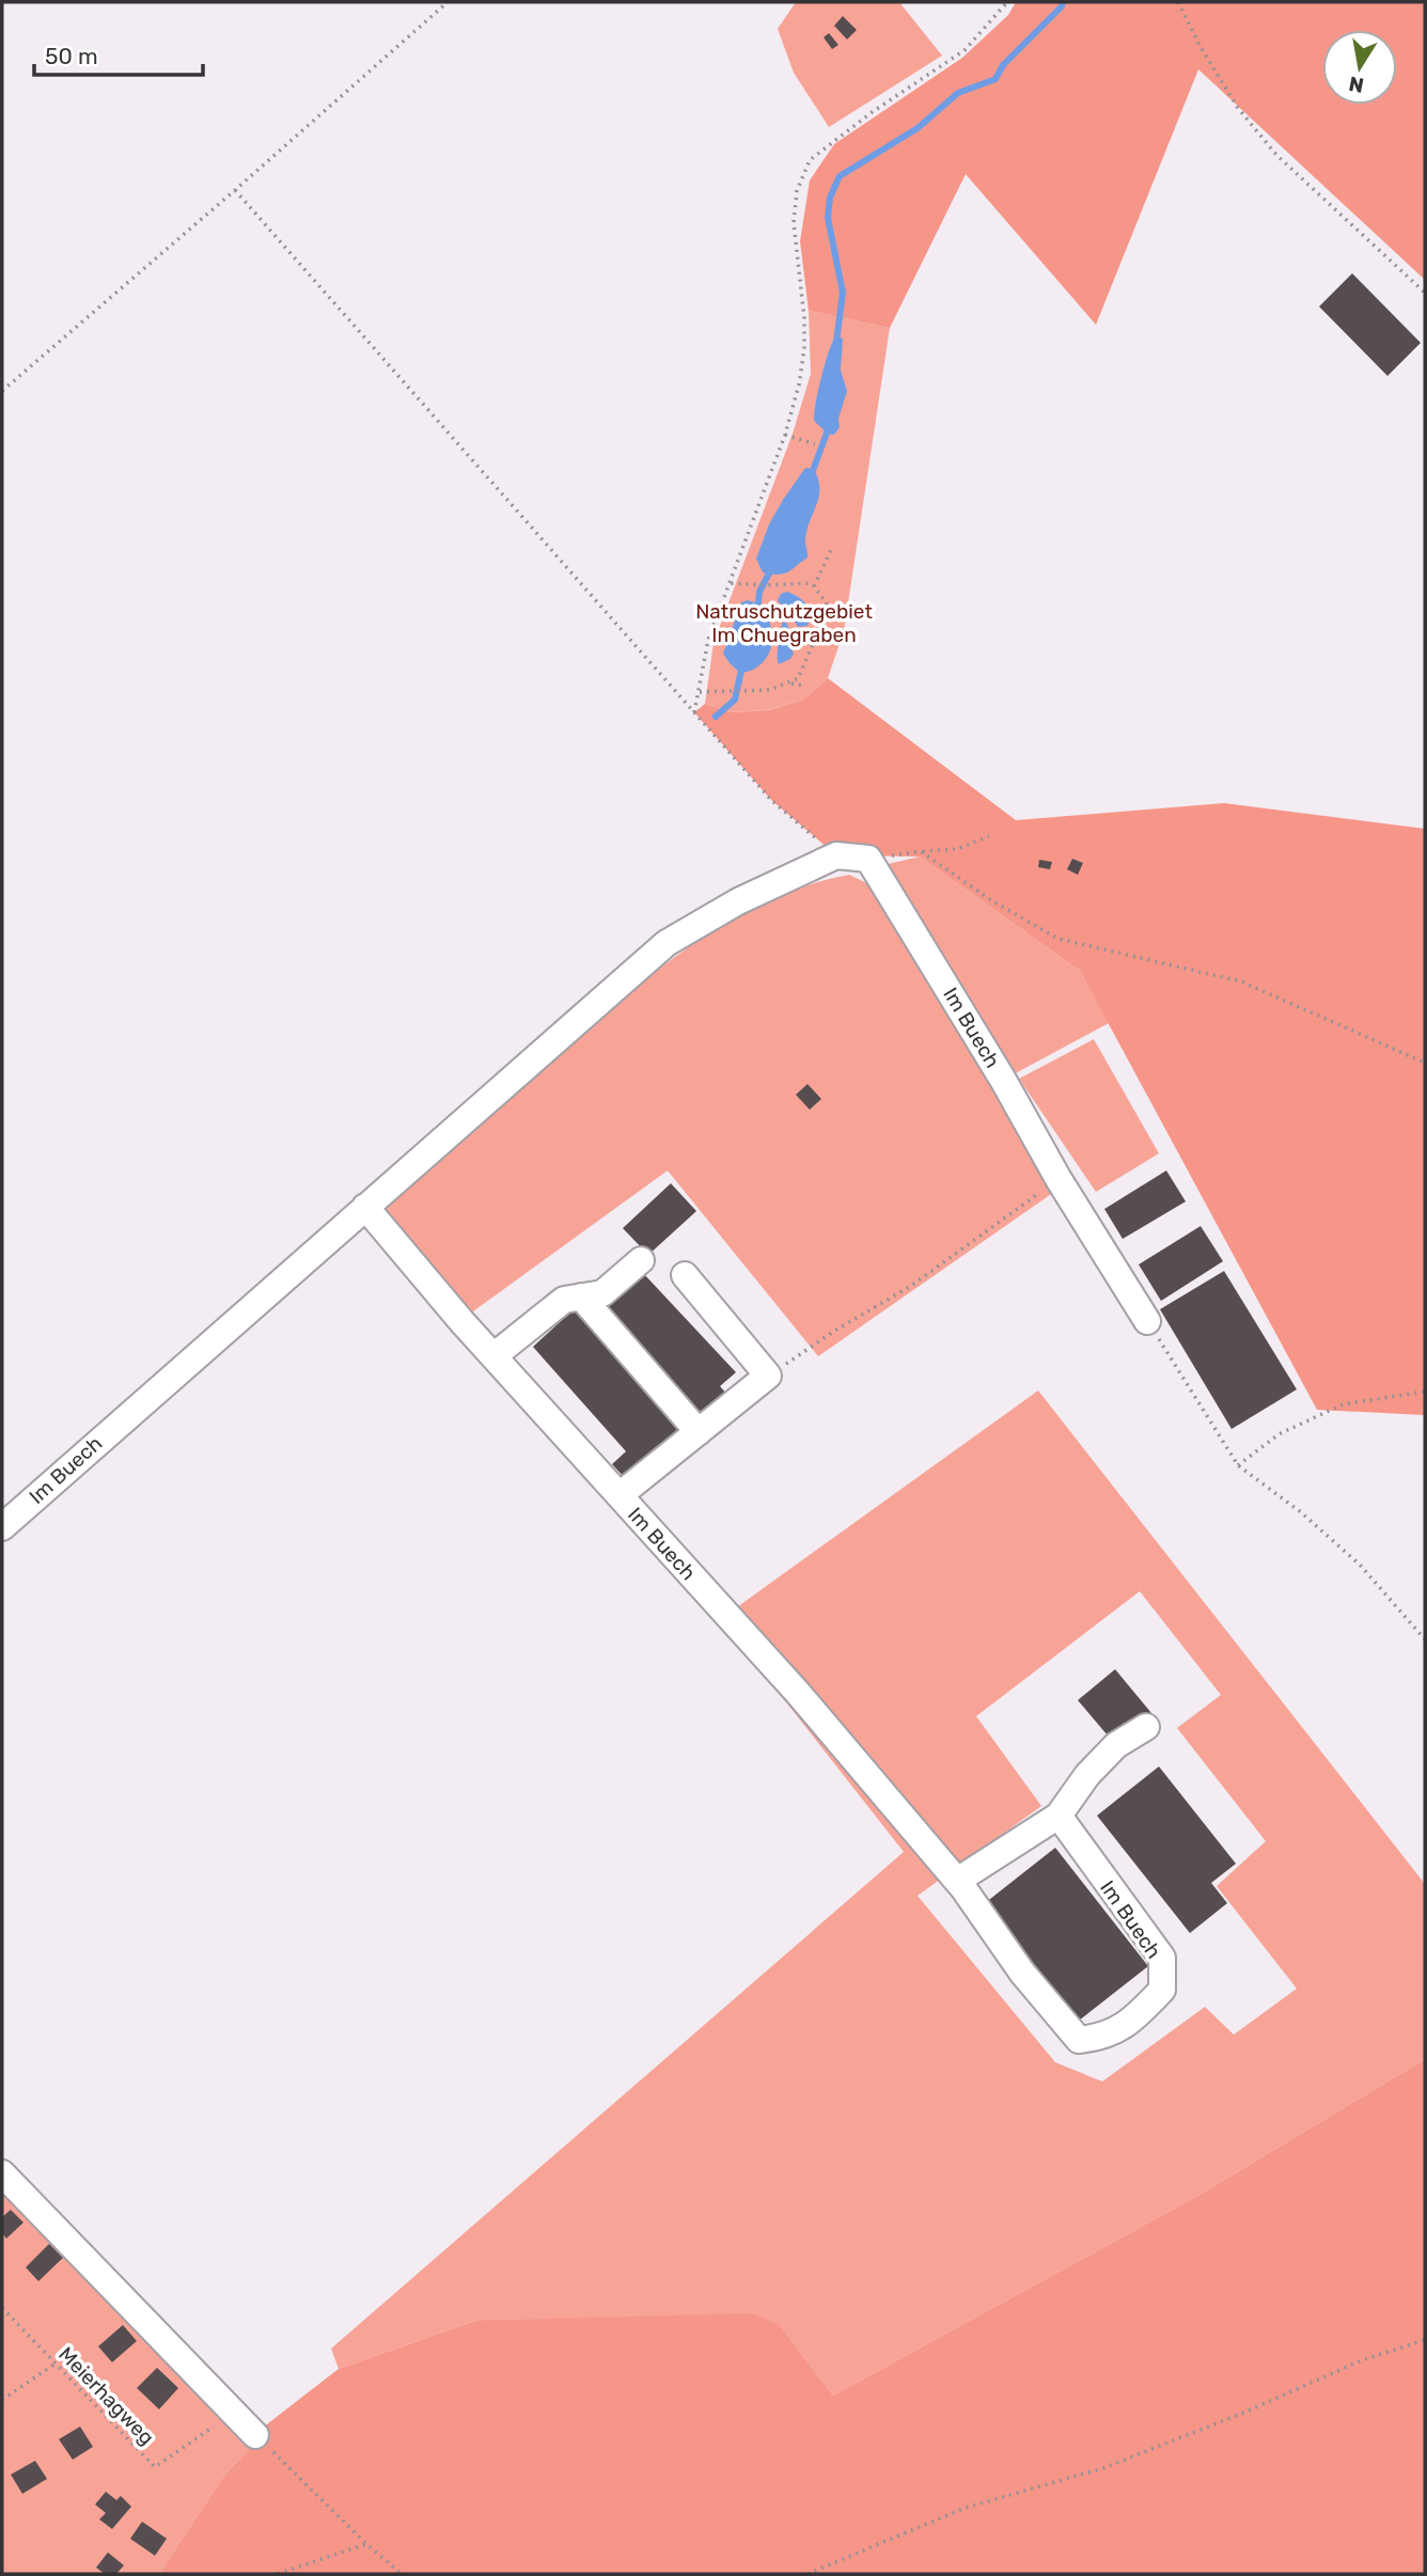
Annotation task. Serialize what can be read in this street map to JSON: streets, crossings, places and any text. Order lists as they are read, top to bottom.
{
  "streets": {
    "lane": ["Im Buech"],
    "path": ["Meierhagweg"]
  },
  "parks": ["Natruschutzgebiet Im Chuegraben"],
  "scale_bar": "50 m",
  "north": "bottom"
}
